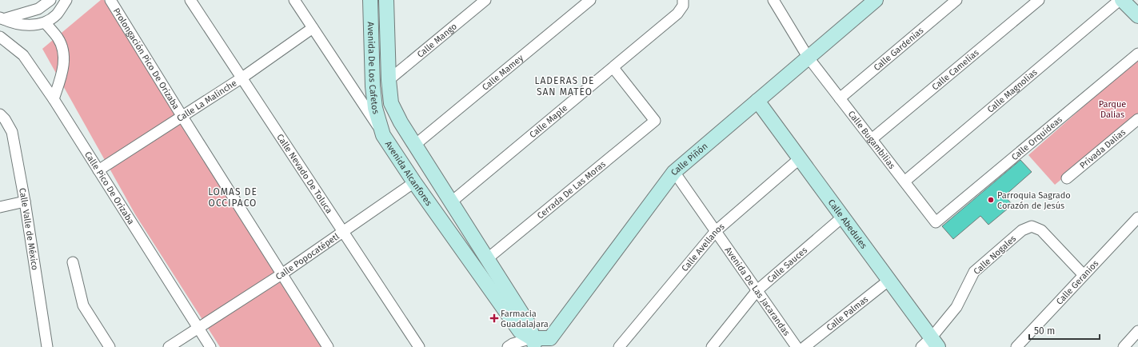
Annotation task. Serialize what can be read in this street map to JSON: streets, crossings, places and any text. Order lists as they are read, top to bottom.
{
  "streets": {
    "street": [
      "Calle Mango",
      "Calle Gardenias",
      "Prolongación Pico De Orizaba",
      "Avenida De Los Cafetos",
      "Calle Camelias",
      "Calle Mamey",
      "Calle Magnolias",
      "Calle La Malinche",
      "Calle Maple",
      "Calle Orquídeas",
      "Calle Bugambilias",
      "Privada Dalias",
      "Calle Piñón",
      "Avenida Alcanfores",
      "Calle Nevado De Toluca",
      "Calle Pico De Orizaba",
      "Cerrada De Las Moras",
      "Calle Abedules",
      "Calle Valle de México",
      "Calle Avellanos",
      "Calle Nogales",
      "Calle Popocatépetl",
      "Calle Sauces",
      "Calle Geranios",
      "Avenida De Las Jacarandas",
      "Calle Palmas"
    ]
  },
  "crossings": [
    ["Calle Mango", "Avenida De Los Cafetos"],
    ["Calle Gardenias", "Calle Bugambilias"],
    ["Prolongación Pico De Orizaba", "Calle La Malinche"],
    ["Avenida De Los Cafetos", "Avenida Alcanfores"],
    ["Calle Camelias", "Calle Bugambilias"],
    ["Calle Magnolias", "Calle Bugambilias"],
    ["Calle La Malinche", "Avenida Alcanfores"],
    ["Calle La Malinche", "Calle Nevado De Toluca"],
    ["Calle La Malinche", "Calle Pico De Orizaba"],
    ["Calle Maple", "Cerrada De Las Moras"],
    ["Calle Orquídeas", "Calle Bugambilias"],
    ["Calle Bugambilias", "Calle Piñón"],
    ["Calle Piñón", "Avenida Alcanfores"],
    ["Calle Piñón", "Calle Abedules"],
    ["Calle Piñón", "Avenida De Las Jacarandas"],
    ["Avenida Alcanfores", "Calle Popocatépetl"],
    ["Calle Nevado De Toluca", "Calle Popocatépetl"],
    ["Calle Pico De Orizaba", "Calle Popocatépetl"],
    ["Calle Abedules", "Calle Avellanos"],
    ["Calle Abedules", "Calle Nogales"],
    ["Calle Abedules", "Calle Sauces"],
    ["Calle Abedules", "Calle Palmas"],
    ["Calle Avellanos", "Avenida De Las Jacarandas"],
    ["Calle Nogales", "Calle Geranios"],
    ["Calle Sauces", "Avenida De Las Jacarandas"]
  ],
  "districts": ["LADERAS DE SAN MATEO", "LOMAS DE OCCIPACO"],
  "parks": ["Parque Dalias"],
  "places": {
    "other": ["Parroquia Sagrado Corazón de Jesús"],
    "health": ["Farmacia Guadalajara"]
  },
  "scale_bar": "50 m"
}
